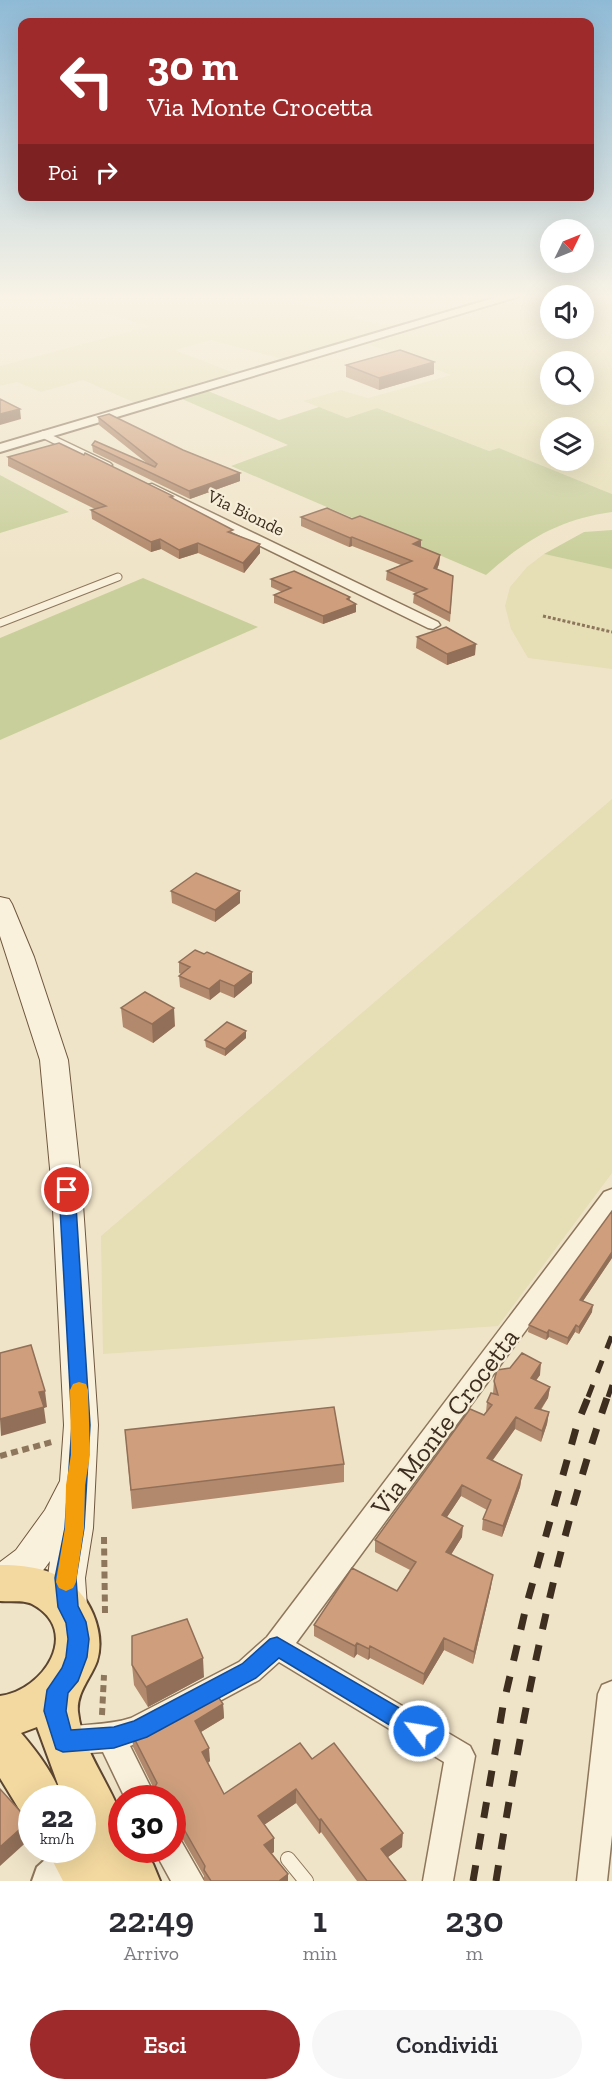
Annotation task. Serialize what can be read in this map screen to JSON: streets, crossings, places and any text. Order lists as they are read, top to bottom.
{
  "streets": {
    "street": ["Via Bionde", "Via Monte Crocetta"]
  },
  "north": "top right",
  "page": {
    "turn": ["30 m", "Via Monte Crocetta"],
    "then": "Poi",
    "speed": "22 km/h",
    "limit": "30",
    "eta": [
      "22:49",
      "Arrivo",
      "1",
      "min",
      "230",
      "m"
    ],
    "buttons": ["Esci", "Condividi"]
  }
}
